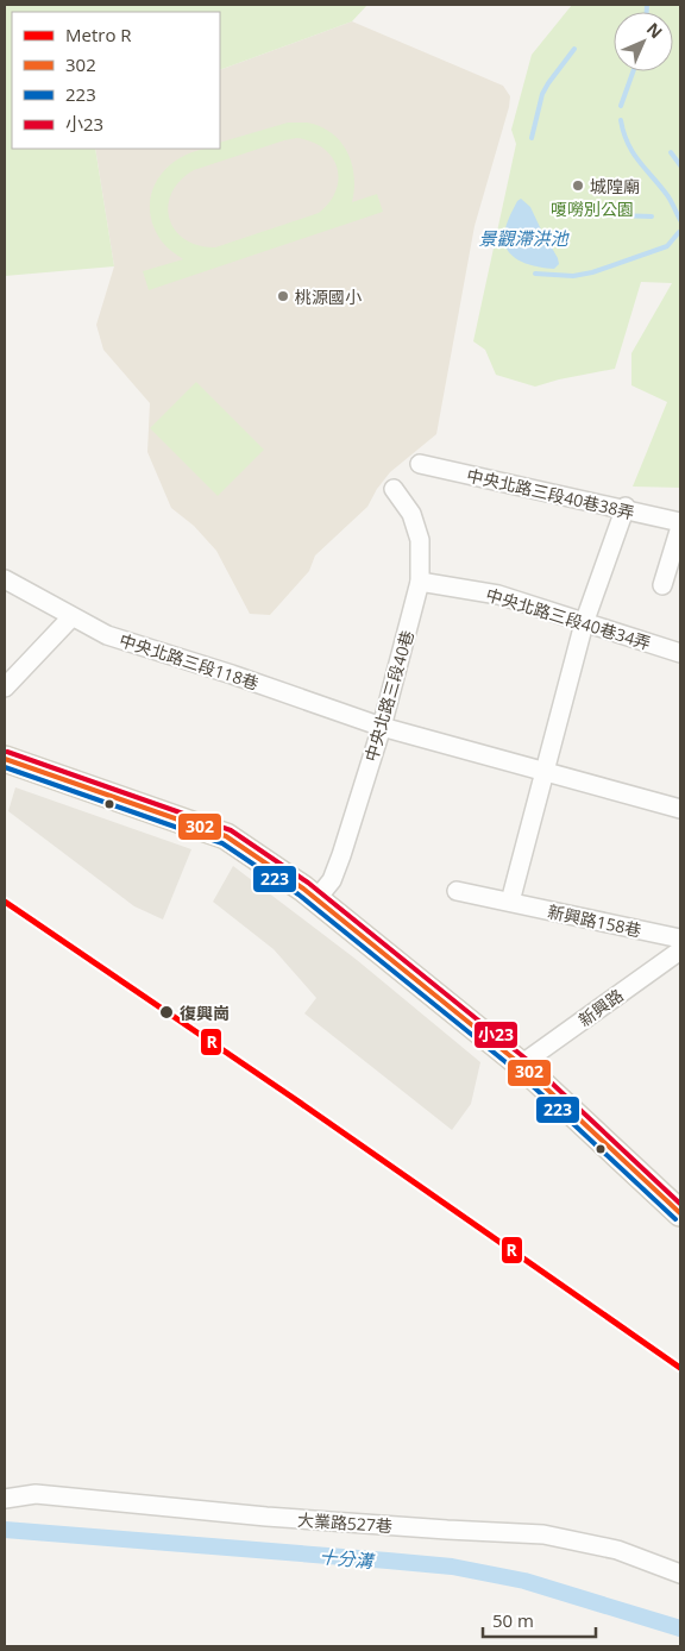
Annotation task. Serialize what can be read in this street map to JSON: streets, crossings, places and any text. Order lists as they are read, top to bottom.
{
  "streets": {
    "street": [
      "中央北路三段40巷38弄",
      "中央北路三段40巷34弄",
      "中央北路三段118巷",
      "中央北路三段40巷",
      "新興路158巷",
      "新興路",
      "大業路527巷"
    ]
  },
  "crossings": [
    ["中央北路三段40巷34弄", "中央北路三段40巷"],
    ["中央北路三段118巷", "中央北路三段40巷"]
  ],
  "water": ["景觀滯洪池", "十分溝"],
  "parks": ["嗄嘮別公園"],
  "places": ["城隍廟", "桃源國小", "復興崗"],
  "lines": [
    "transit line 小23",
    "transit line 302",
    "transit line 223",
    "metro line R"
  ],
  "legend": [
    "Metro R",
    "302",
    "223",
    "小23"
  ],
  "scale_bar": "50 m",
  "north": "top right"
}
